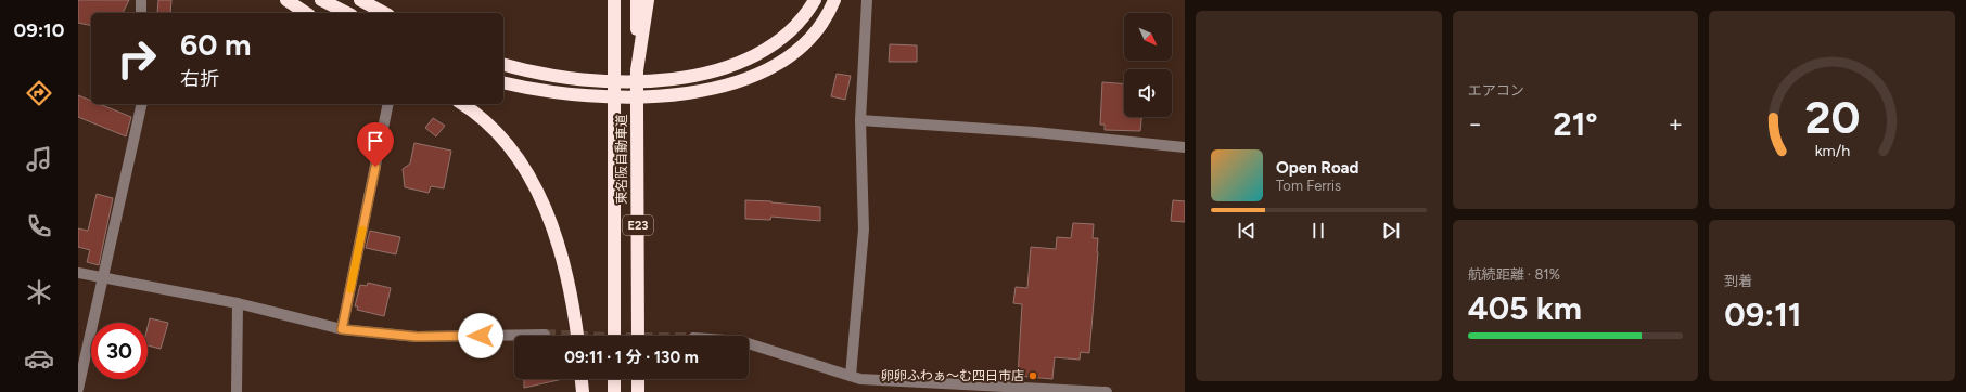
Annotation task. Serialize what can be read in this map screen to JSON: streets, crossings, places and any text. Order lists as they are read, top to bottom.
{
  "streets": {
    "highway": ["東名阪自動車道", "E23"]
  },
  "places": ["卵卵ふわぁ～む四日市店"],
  "north": "bottom right",
  "page": {
    "tabs": "09:10",
    "tile": [
      "エアコン",
      ["航続距離 · 81%", "405 km"],
      ["到着", "09:11"]
    ],
    "turn": ["60 m", "右折"],
    "heat": ["−", "21°", "+"],
    "song": ["Open Road", "Tom Ferris"],
    "limit": "30",
    "trip": "09:11 · 1 分 · 130 m",
    "gauge": ["20", "km/h"]
  }
}
